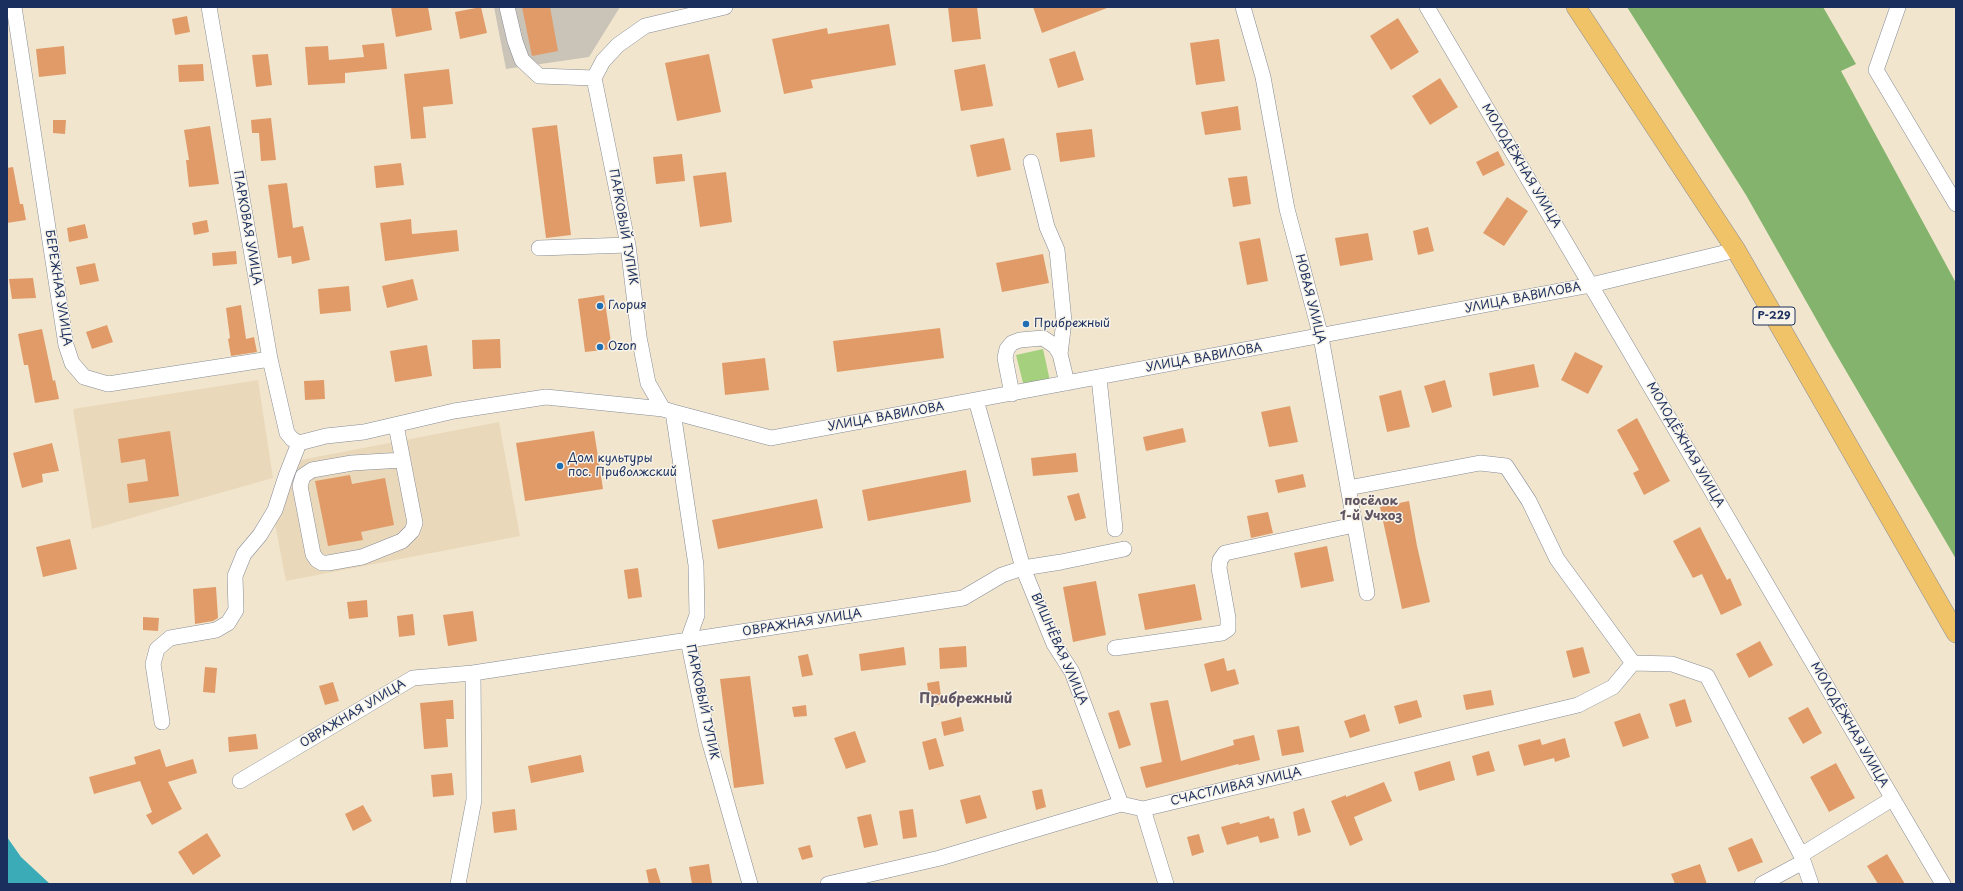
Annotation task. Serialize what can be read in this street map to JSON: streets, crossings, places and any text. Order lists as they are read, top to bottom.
{
  "streets": {
    "main road": ["Р-229"],
    "street": [
      "МОЛОДЁЖНАЯ УЛИЦА",
      "ПАРКОВЫЙ ТУПИК",
      "ПАРКОВАЯ УЛИЦА",
      "БЕРЕЖНАЯ УЛИЦА",
      "УЛИЦА ВАВИЛОВА",
      "НОВАЯ УЛИЦА",
      "ОВРАЖНАЯ УЛИЦА",
      "ВИШНЁВАЯ УЛИЦА",
      "СЧАСТЛИВАЯ УЛИЦА"
    ]
  },
  "crossings": [
    ["МОЛОДЁЖНАЯ УЛИЦА", "УЛИЦА ВАВИЛОВА"],
    ["ПАРКОВЫЙ ТУПИК", "УЛИЦА ВАВИЛОВА"],
    ["ПАРКОВЫЙ ТУПИК", "ОВРАЖНАЯ УЛИЦА"],
    ["ПАРКОВАЯ УЛИЦА", "БЕРЕЖНАЯ УЛИЦА"],
    ["ПАРКОВАЯ УЛИЦА", "УЛИЦА ВАВИЛОВА"],
    ["УЛИЦА ВАВИЛОВА", "НОВАЯ УЛИЦА"],
    ["УЛИЦА ВАВИЛОВА", "Р-229"],
    ["УЛИЦА ВАВИЛОВА", "ВИШНЁВАЯ УЛИЦА"],
    ["ОВРАЖНАЯ УЛИЦА", "ВИШНЁВАЯ УЛИЦА"],
    ["ВИШНЁВАЯ УЛИЦА", "СЧАСТЛИВАЯ УЛИЦА"]
  ],
  "districts": ["посёлок 1-й Учхоз", "Прибрежный"],
  "places": [
    "Глория",
    "Прибрежный",
    "Ozon",
    "Дом культуры пос. Приволжский"
  ]
}
